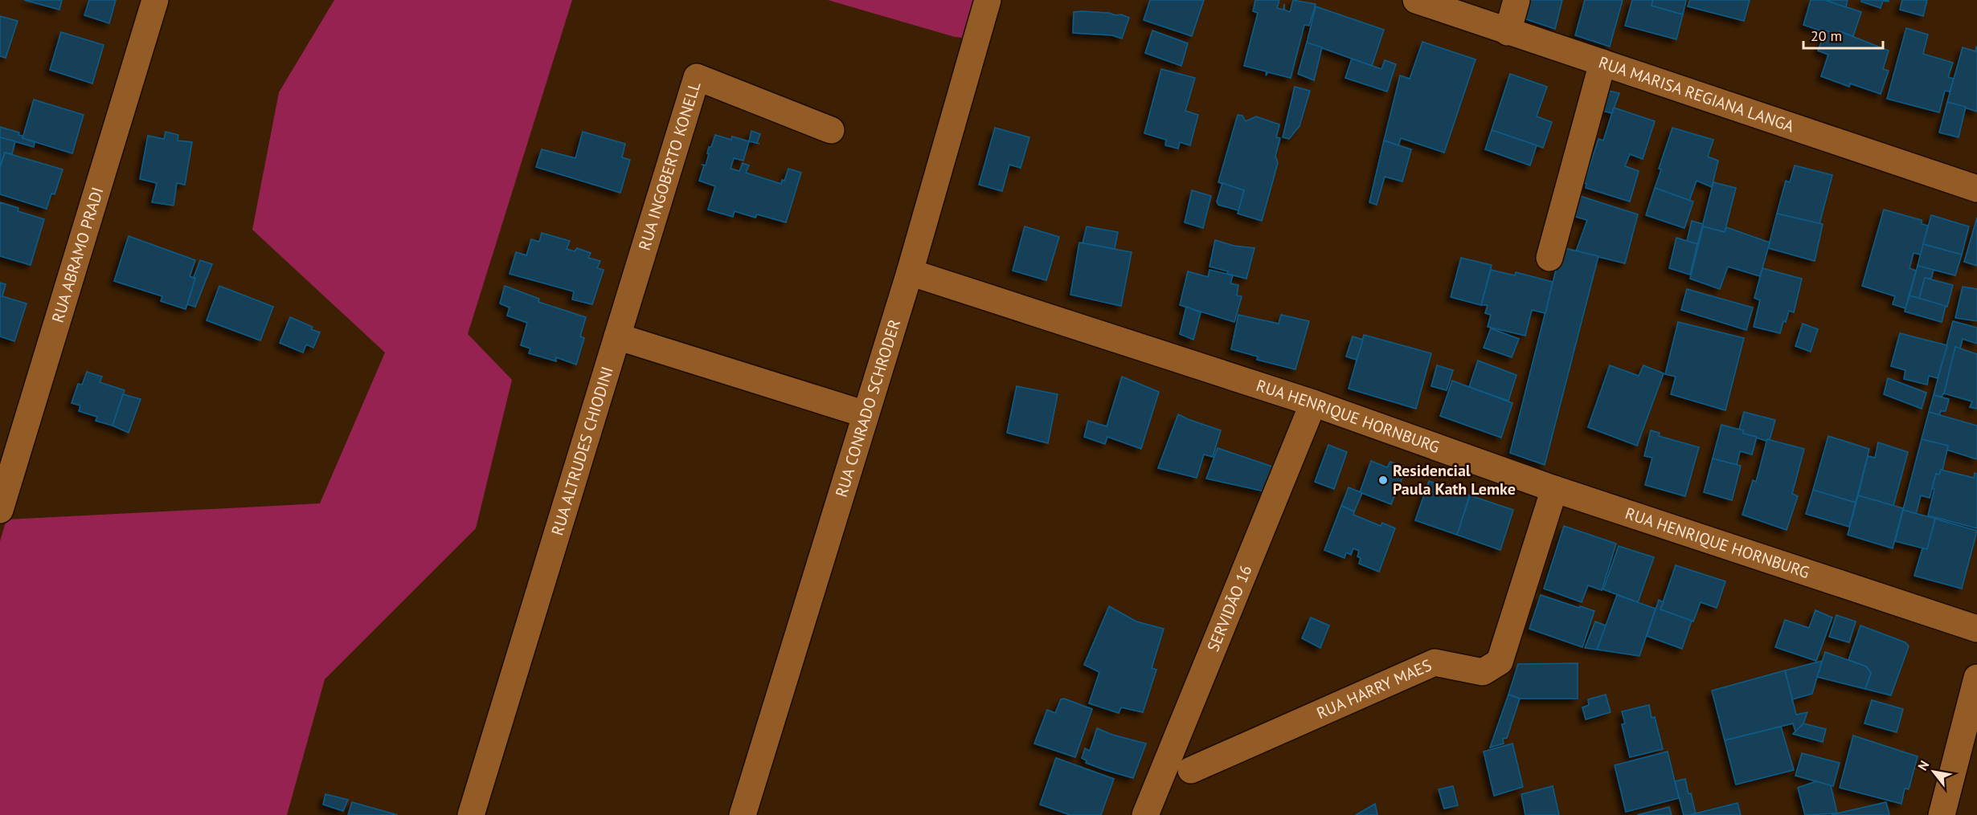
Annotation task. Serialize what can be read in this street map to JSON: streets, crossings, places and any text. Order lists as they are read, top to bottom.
{
  "streets": {
    "street": [
      "RUA MARISA REGIANA LANGA",
      "RUA INGOBERTO KONELL",
      "RUA ABRAMO PRADI",
      "RUA CONRADO SCHRODER",
      "RUA HENRIQUE HORNBURG",
      "RUA ALTRUDES CHIODINI",
      "SERVIDÃO 16",
      "RUA HARRY MAES"
    ]
  },
  "crossings": [
    ["RUA INGOBERTO KONELL", "RUA ALTRUDES CHIODINI"],
    ["RUA CONRADO SCHRODER", "RUA HENRIQUE HORNBURG"],
    ["RUA HENRIQUE HORNBURG", "SERVIDÃO 16"],
    ["RUA HENRIQUE HORNBURG", "RUA HARRY MAES"]
  ],
  "places": ["Residencial Paula Kath Lemke"],
  "scale_bar": "20 m",
  "north": "top left"
}
